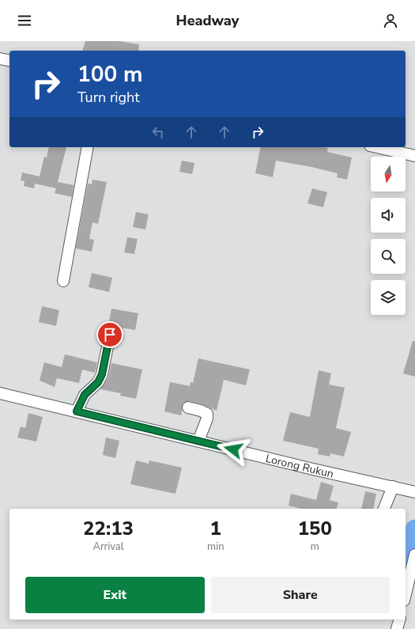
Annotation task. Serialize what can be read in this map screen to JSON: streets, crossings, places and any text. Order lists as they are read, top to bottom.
{
  "streets": {
    "street": ["Lorong Rukun"]
  },
  "north": "bottom",
  "page": {
    "header": "Headway",
    "turn": ["100 m", "Turn right"],
    "eta": [
      "22:13",
      "Arrival",
      "1",
      "min",
      "150",
      "m"
    ],
    "buttons": ["Exit", "Share"]
  }
}
